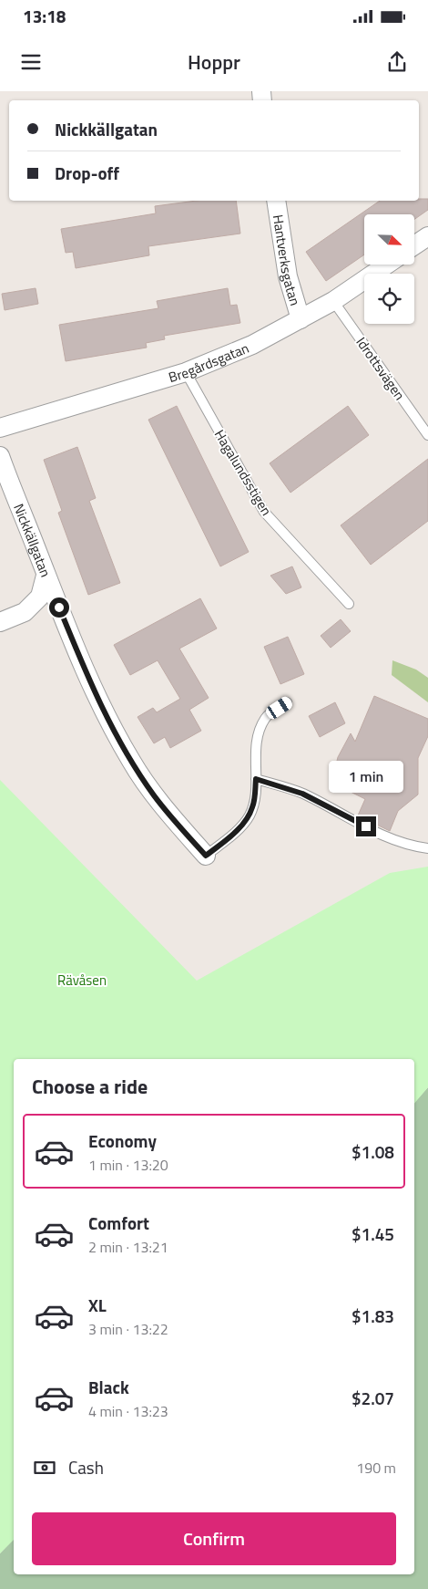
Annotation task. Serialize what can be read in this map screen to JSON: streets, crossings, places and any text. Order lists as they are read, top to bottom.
{
  "streets": {
    "street": ["Hantverksgatan", "Bregårdsgatan", "Nickkällgatan"],
    "lane": ["Idrottsvägen", "Hagalundsstigen"]
  },
  "crossings": [
    ["Hantverksgatan", "Bregårdsgatan"],
    ["Bregårdsgatan", "Idrottsvägen"],
    ["Bregårdsgatan", "Hagalundsstigen"]
  ],
  "parks": ["Rävåsen"],
  "north": "bottom right",
  "page": {
    "status": "13:18",
    "header": "Hoppr",
    "banner": ["Nickkällgatan", "Drop-off"],
    "bubble": "1 min",
    "heading": "Choose a ride",
    "list": [
      {
        "name": "Economy",
        "note": "1 min · 13:20",
        "value": "$1.08"
      },
      {
        "name": "Comfort",
        "note": "2 min · 13:21",
        "value": "$1.45"
      },
      {
        "name": "XL",
        "note": "3 min · 13:22",
        "value": "$1.83"
      },
      {
        "name": "Black",
        "note": "4 min · 13:23",
        "value": "$2.07"
      }
    ],
    "pay": ["Cash", "190 m"],
    "buttons": "Confirm"
  }
}
